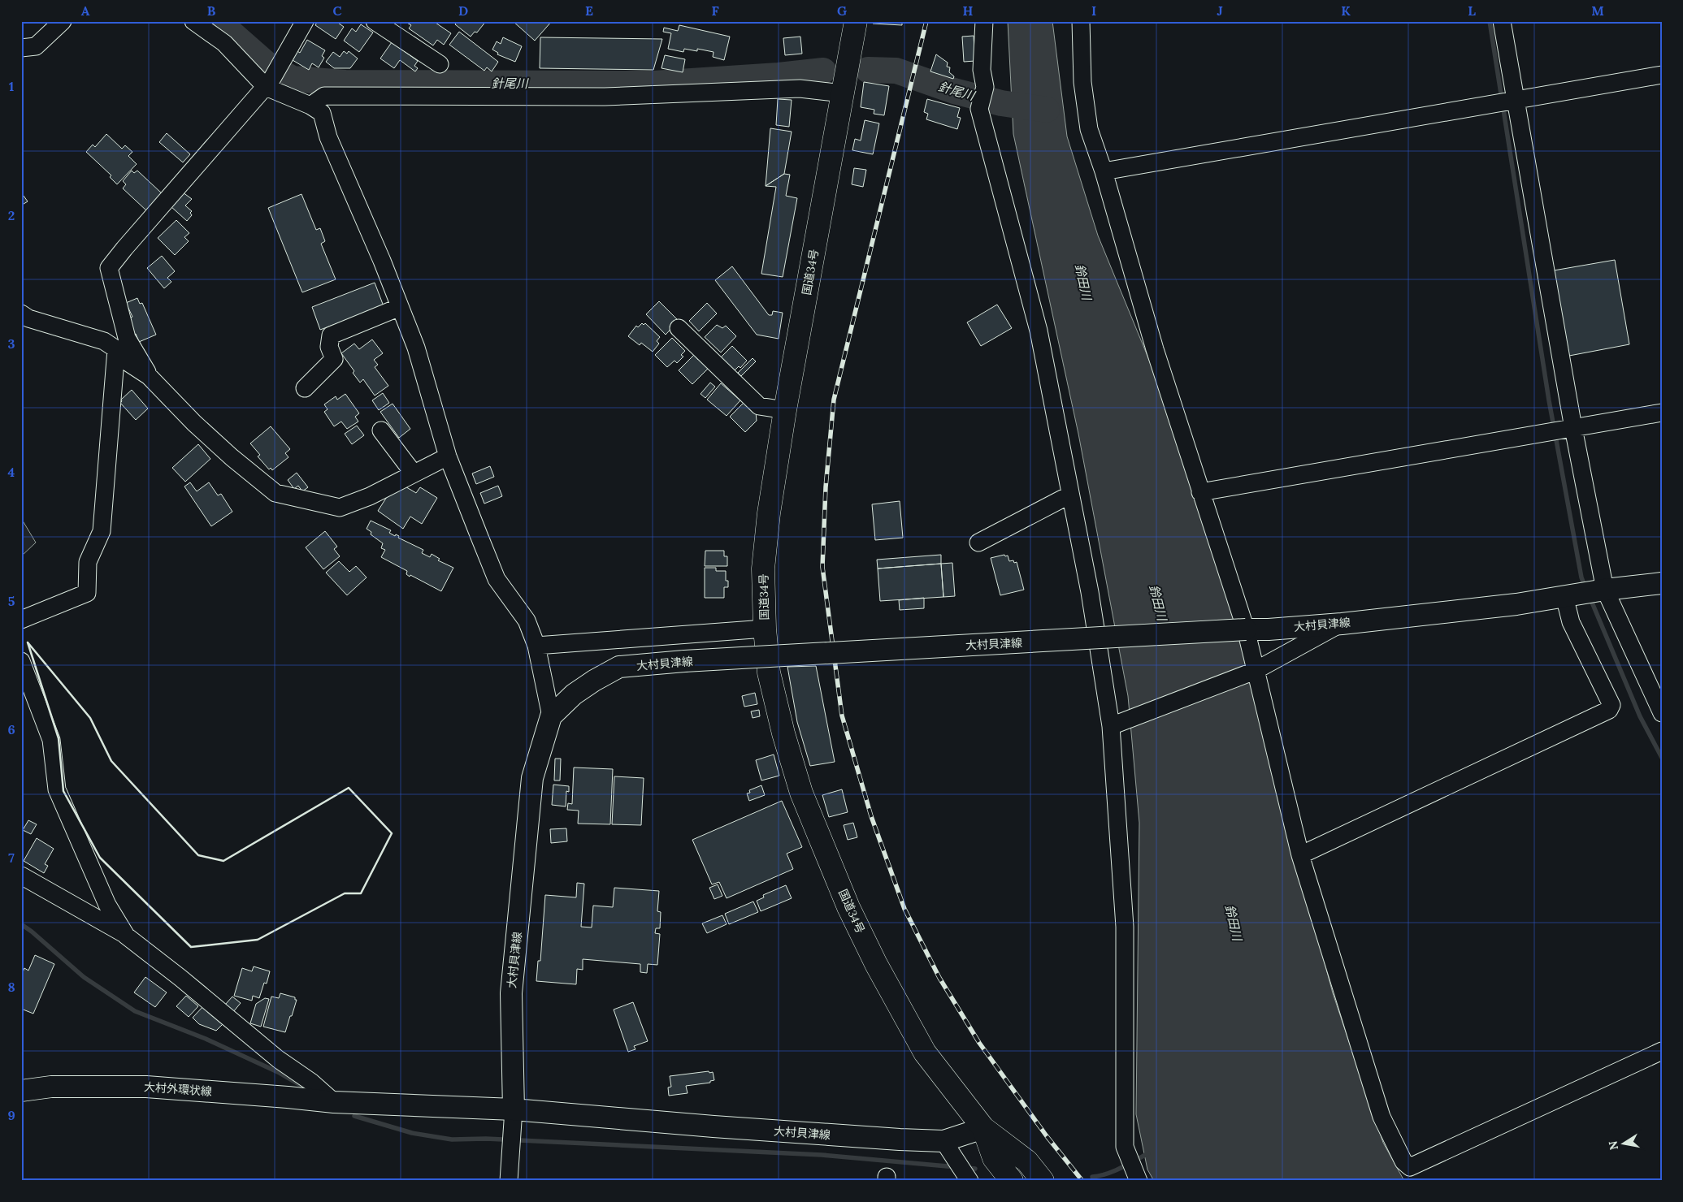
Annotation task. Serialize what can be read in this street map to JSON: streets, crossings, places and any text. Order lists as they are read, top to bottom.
{
  "streets": {
    "highway": ["国道34号"],
    "main road": ["大村貝津線", "大村外環状線"]
  },
  "crossings": [
    ["国道34号", "大村貝津線"],
    ["大村貝津線", "大村外環状線"]
  ],
  "water": ["針尾川", "鈴田川"],
  "north": "left",
  "grid": {
    "columns": [
      "A",
      "B",
      "C",
      "D",
      "E",
      "F",
      "G",
      "H",
      "I",
      "J",
      "K",
      "L",
      "M"
    ],
    "rows": [
      "1",
      "2",
      "3",
      "4",
      "5",
      "6",
      "7",
      "8",
      "9"
    ]
  }
}
